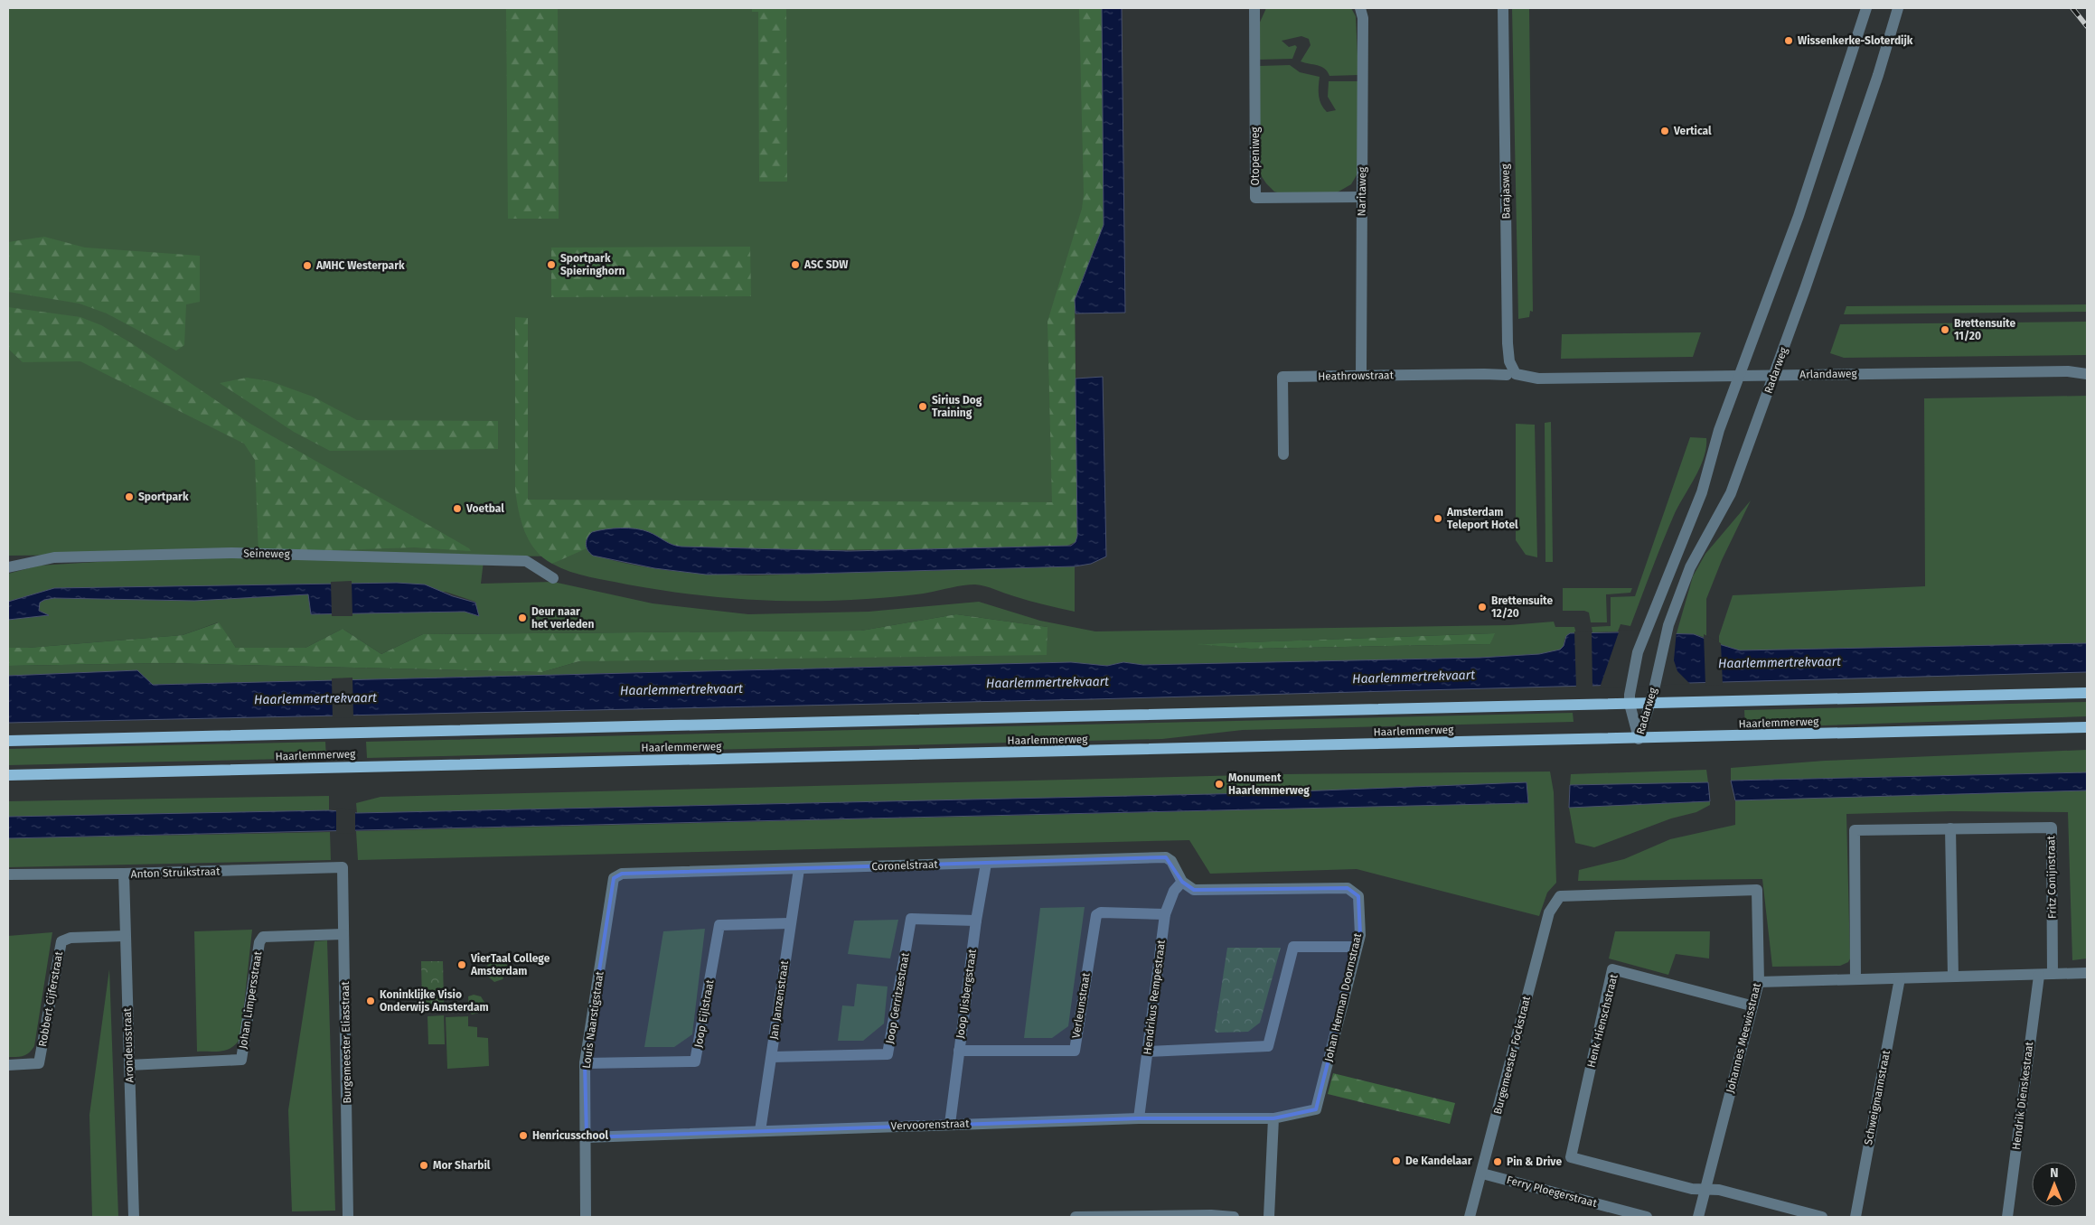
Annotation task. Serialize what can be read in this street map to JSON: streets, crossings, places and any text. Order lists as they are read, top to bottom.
{
  "streets": {
    "main road": ["Haarlemmerweg"],
    "street": [
      "Otopeniweg",
      "Naritaweg",
      "Barajasweg",
      "Radarweg",
      "Arlandaweg",
      "Heathrowstraat",
      "Seineweg",
      "Coronelstraat",
      "Anton Struikstraat",
      "Fritz Conijnstraat",
      "Joop IJisbergstraat",
      "Hendrikus Rempestraat",
      "Johan Herman Doornstraat",
      "Joop Gerritzestraat",
      "Robbert Cijferstraat",
      "Johan Limpersstraat",
      "Jan Janzenstraat",
      "Verleunstraat",
      "Joop Eijlstraat",
      "Louis Naarstigstraat",
      "Henk Hienschstraat",
      "Johannes Meewisstraat",
      "Burgemeester Eliasstraat",
      "Arondeusstraat",
      "Burgemeester Fockstraat",
      "Hendrik Dienskestraat",
      "Schweigmannstraat",
      "Vervoorenstraat",
      "Ferry Ploegerstraat"
    ]
  },
  "crossings": [
    ["Otopeniweg", "Naritaweg"],
    ["Naritaweg", "Heathrowstraat"],
    ["Barajasweg", "Arlandaweg"],
    ["Barajasweg", "Heathrowstraat"],
    ["Radarweg", "Arlandaweg"],
    ["Radarweg", "Haarlemmerweg"],
    ["Arlandaweg", "Heathrowstraat"],
    ["Coronelstraat", "Joop IJisbergstraat"],
    ["Coronelstraat", "Hendrikus Rempestraat"],
    ["Coronelstraat", "Johan Herman Doornstraat"],
    ["Coronelstraat", "Jan Janzenstraat"],
    ["Coronelstraat", "Louis Naarstigstraat"],
    ["Anton Struikstraat", "Burgemeester Eliasstraat"],
    ["Anton Struikstraat", "Arondeusstraat"],
    ["Joop IJisbergstraat", "Joop Gerritzestraat"],
    ["Joop IJisbergstraat", "Verleunstraat"],
    ["Joop IJisbergstraat", "Vervoorenstraat"],
    ["Hendrikus Rempestraat", "Johan Herman Doornstraat"],
    ["Hendrikus Rempestraat", "Verleunstraat"],
    ["Hendrikus Rempestraat", "Vervoorenstraat"],
    ["Johan Herman Doornstraat", "Vervoorenstraat"],
    ["Joop Gerritzestraat", "Jan Janzenstraat"],
    ["Robbert Cijferstraat", "Arondeusstraat"],
    ["Johan Limpersstraat", "Burgemeester Eliasstraat"],
    ["Johan Limpersstraat", "Arondeusstraat"],
    ["Jan Janzenstraat", "Joop Eijlstraat"],
    ["Jan Janzenstraat", "Vervoorenstraat"],
    ["Joop Eijlstraat", "Louis Naarstigstraat"],
    ["Louis Naarstigstraat", "Vervoorenstraat"],
    ["Henk Hienschstraat", "Johannes Meewisstraat"],
    ["Johannes Meewisstraat", "Burgemeester Fockstraat"],
    ["Burgemeester Fockstraat", "Ferry Ploegerstraat"]
  ],
  "water": ["Haarlemmertrekvaart"],
  "places": [
    "Wissenkerke-Sloterdijk",
    "Vertical",
    "Sportpark Spieringhorn",
    "ASC SDW",
    "AMHC Westerpark",
    "Brettensuite 11/20",
    "Sirius Dog Training",
    "Sportpark",
    "Voetbal",
    "Amsterdam Teleport Hotel",
    "Brettensuite 12/20",
    "Deur naar het verleden",
    "Monument Haarlemmerweg",
    "VierTaal College Amsterdam",
    "Koninklijke Visio Onderwijs Amsterdam",
    "Henricusschool",
    "De Kandelaar",
    "Pin & Drive",
    "Mor Sharbil"
  ],
  "north": "top"
}
